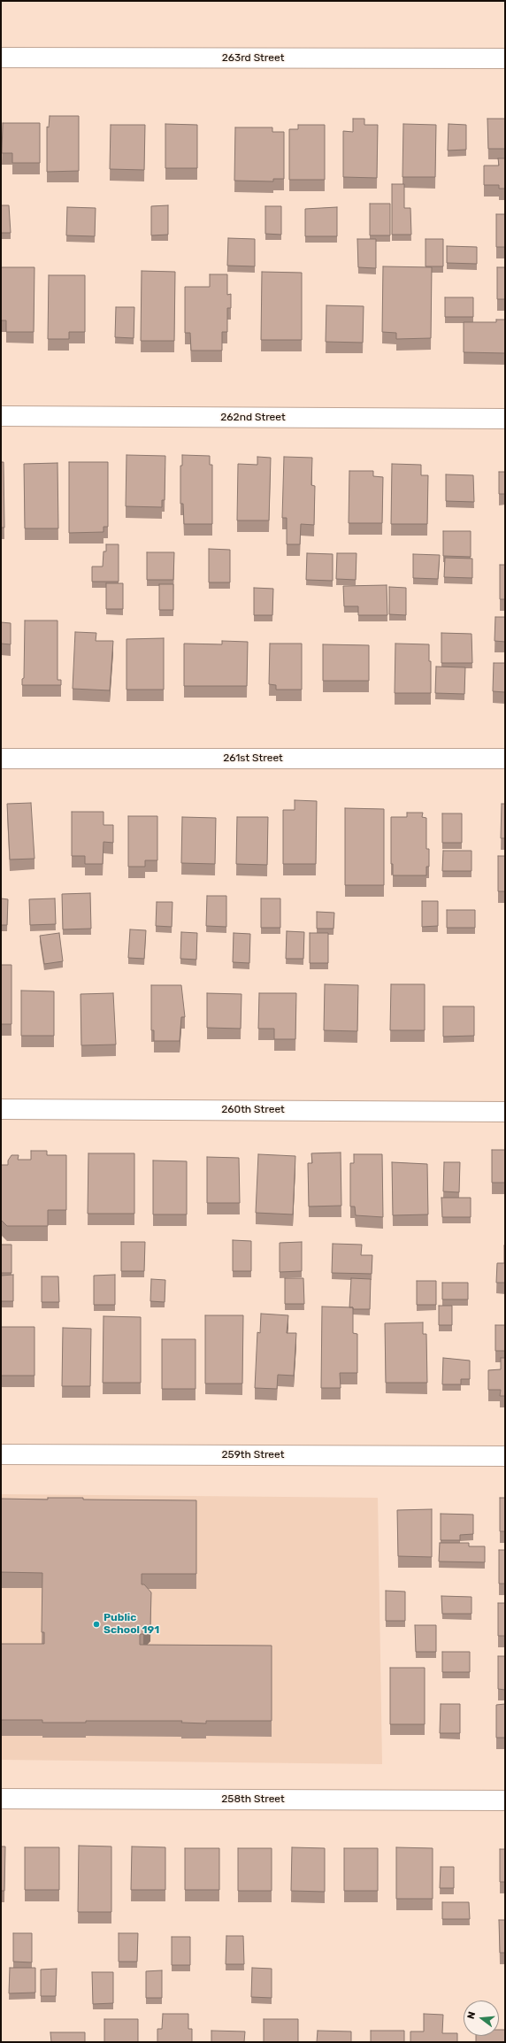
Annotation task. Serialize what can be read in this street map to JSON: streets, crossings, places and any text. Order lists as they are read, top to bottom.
{
  "streets": {
    "street": [
      "263rd Street",
      "262nd Street",
      "261st Street",
      "260th Street",
      "259th Street",
      "258th Street"
    ]
  },
  "places": ["Public School 191"],
  "north": "left"
}
